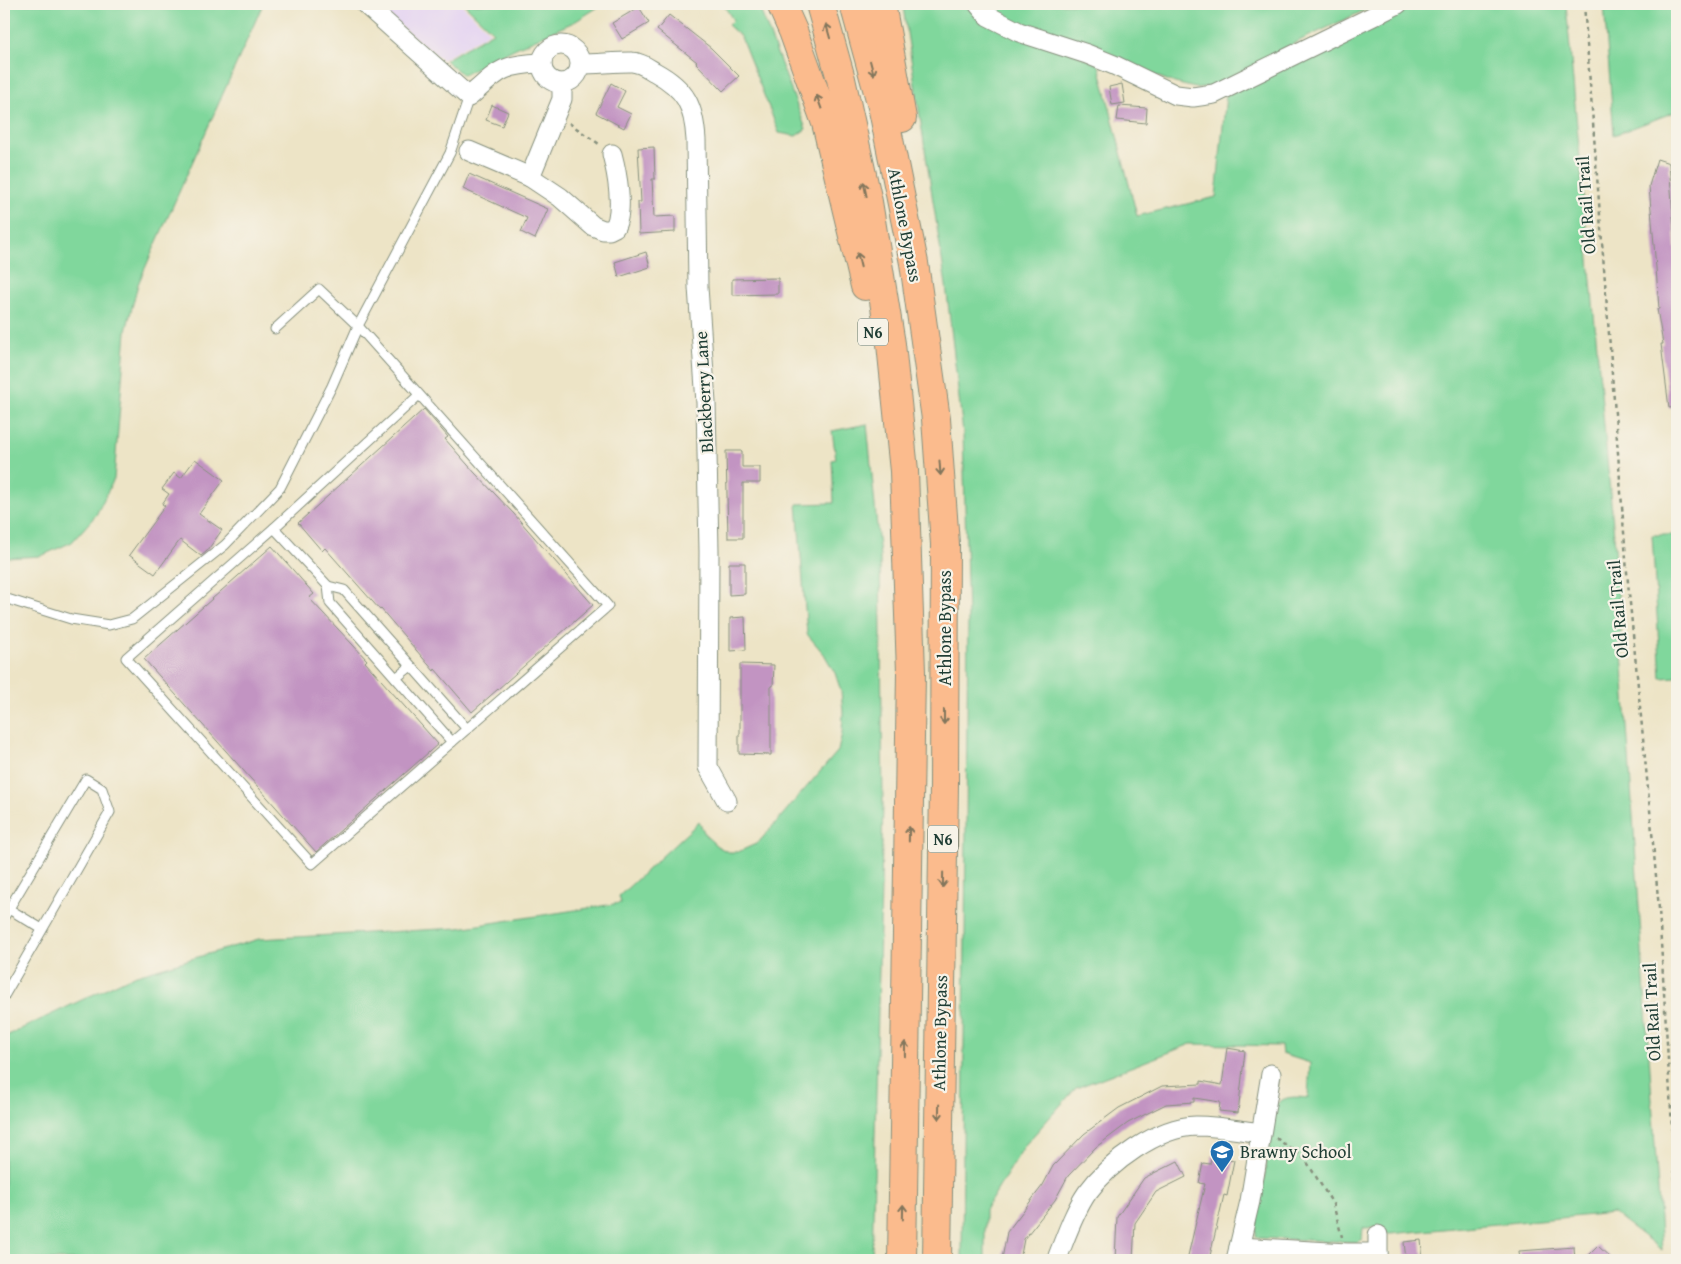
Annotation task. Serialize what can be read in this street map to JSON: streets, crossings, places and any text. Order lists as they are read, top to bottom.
{
  "streets": {
    "highway": ["Athlone Bypass", "N6"],
    "street": ["Blackberry Lane"],
    "path": ["Old Rail Trail"]
  },
  "crossings": [
    ["Athlone Bypass", "N6"]
  ],
  "places": {
    "school or university": ["Brawny School"]
  }
}
